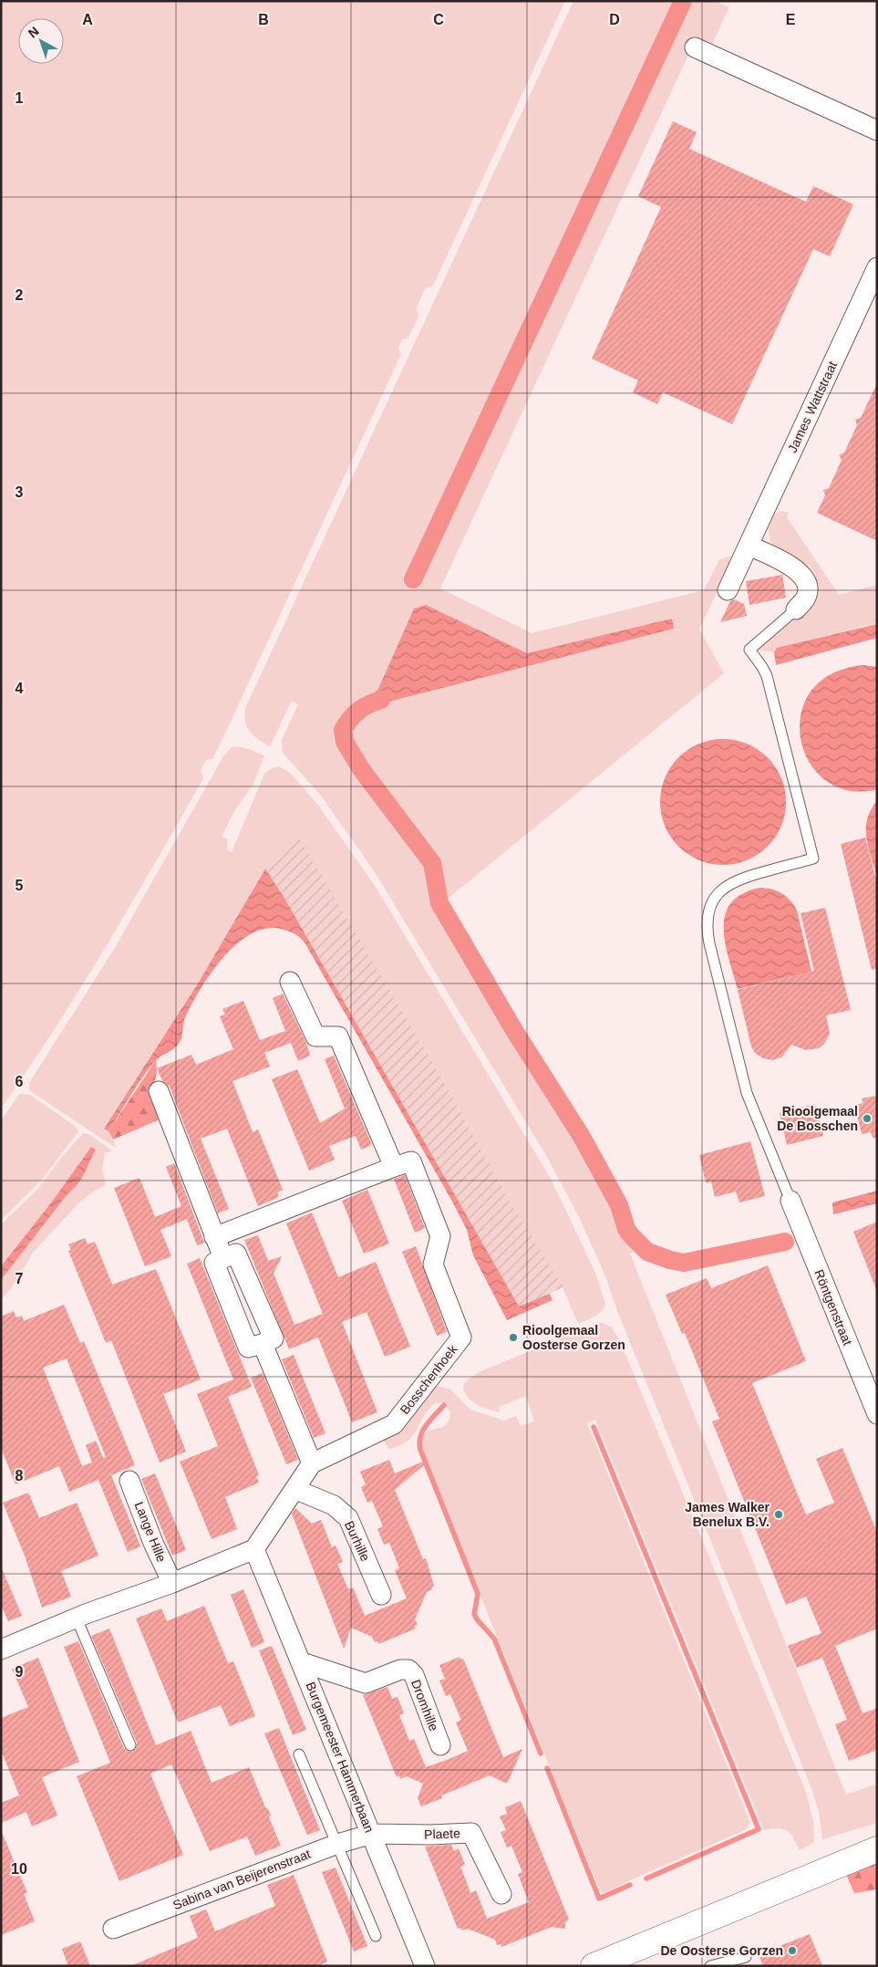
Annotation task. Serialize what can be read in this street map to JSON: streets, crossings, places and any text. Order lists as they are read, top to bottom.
{
  "streets": {
    "street": [
      "James Wattstraat",
      "Röntgenstraat",
      "Bosschenhoek",
      "Lange Hille",
      "Burhille",
      "Dromhille",
      "Burgemeester Hammerbaan",
      "Plaete",
      "Sabina van Beijerenstraat"
    ]
  },
  "crossings": [
    ["Dromhille", "Burgemeester Hammerbaan"],
    ["Burgemeester Hammerbaan", "Plaete"],
    ["Burgemeester Hammerbaan", "Sabina van Beijerenstraat"],
    ["Plaete", "Sabina van Beijerenstraat"]
  ],
  "places": [
    "Rioolgemaal De Bosschen",
    "Rioolgemaal Oosterse Gorzen",
    "James Walker Benelux B.V.",
    "De Oosterse Gorzen"
  ],
  "north": "top left",
  "grid": {
    "columns": [
      "A",
      "B",
      "C",
      "D",
      "E"
    ],
    "rows": [
      "1",
      "2",
      "3",
      "4",
      "5",
      "6",
      "7",
      "8",
      "9",
      "10"
    ]
  }
}
